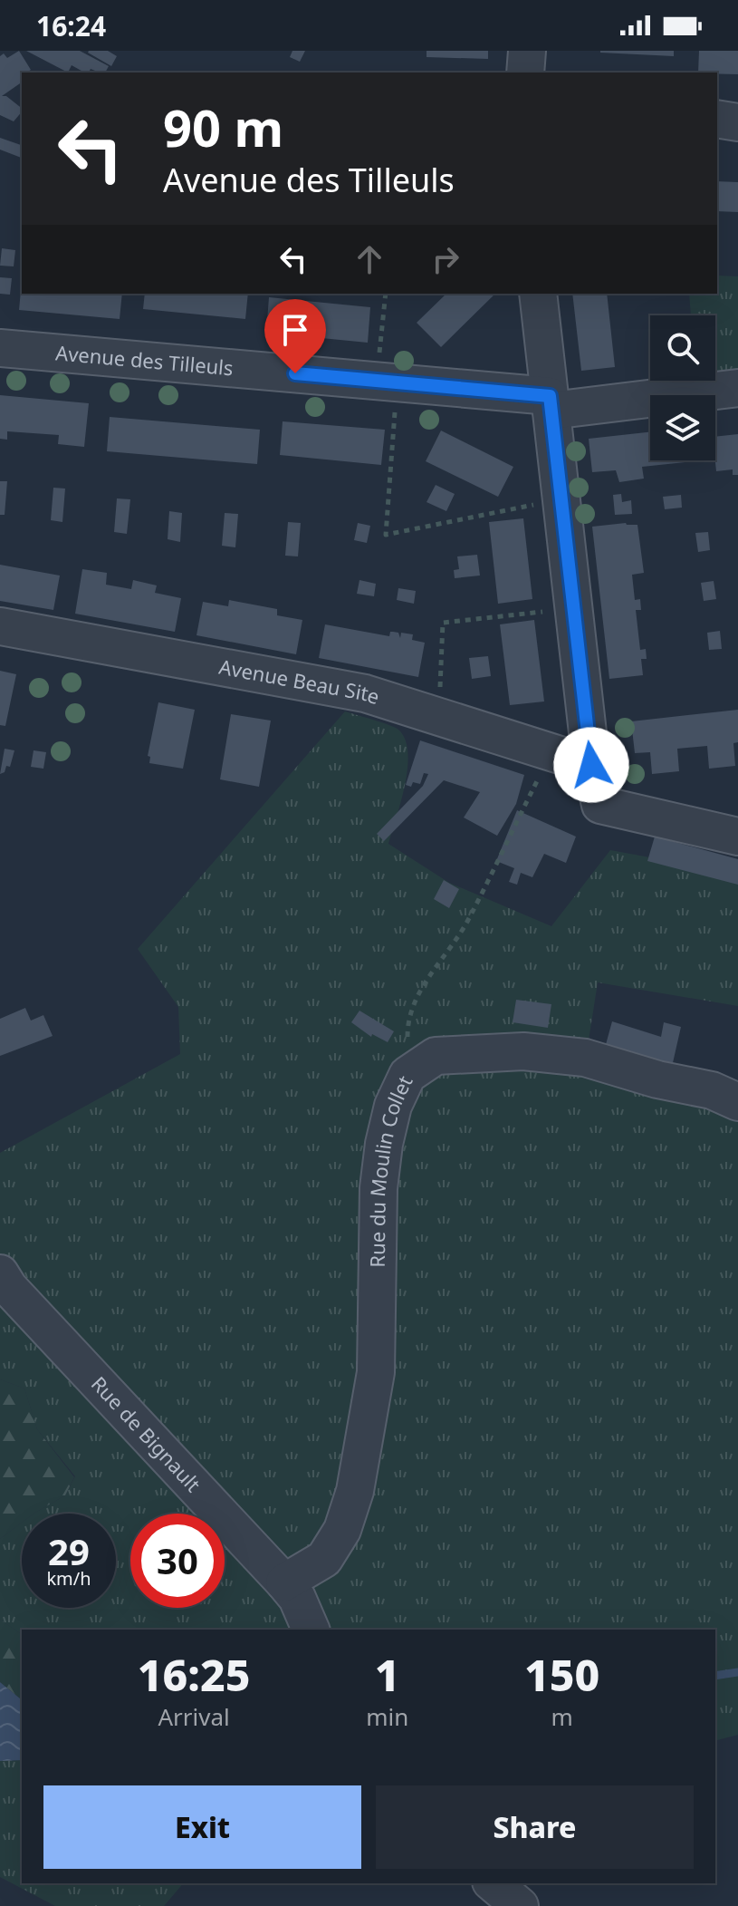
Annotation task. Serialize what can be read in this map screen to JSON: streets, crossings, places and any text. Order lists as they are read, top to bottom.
{
  "streets": {
    "street": [
      "Avenue des Tilleuls",
      "Avenue Beau Site",
      "Rue du Moulin Collet",
      "Rue de Bignault"
    ]
  },
  "crossings": [
    ["Rue du Moulin Collet", "Rue de Bignault"]
  ],
  "page": {
    "status": "16:24",
    "turn": ["90 m", "Avenue des Tilleuls"],
    "speed": "29 km/h",
    "limit": "30",
    "eta": [
      "16:25",
      "Arrival",
      "1",
      "min",
      "150",
      "m"
    ],
    "buttons": ["Exit", "Share"]
  }
}
